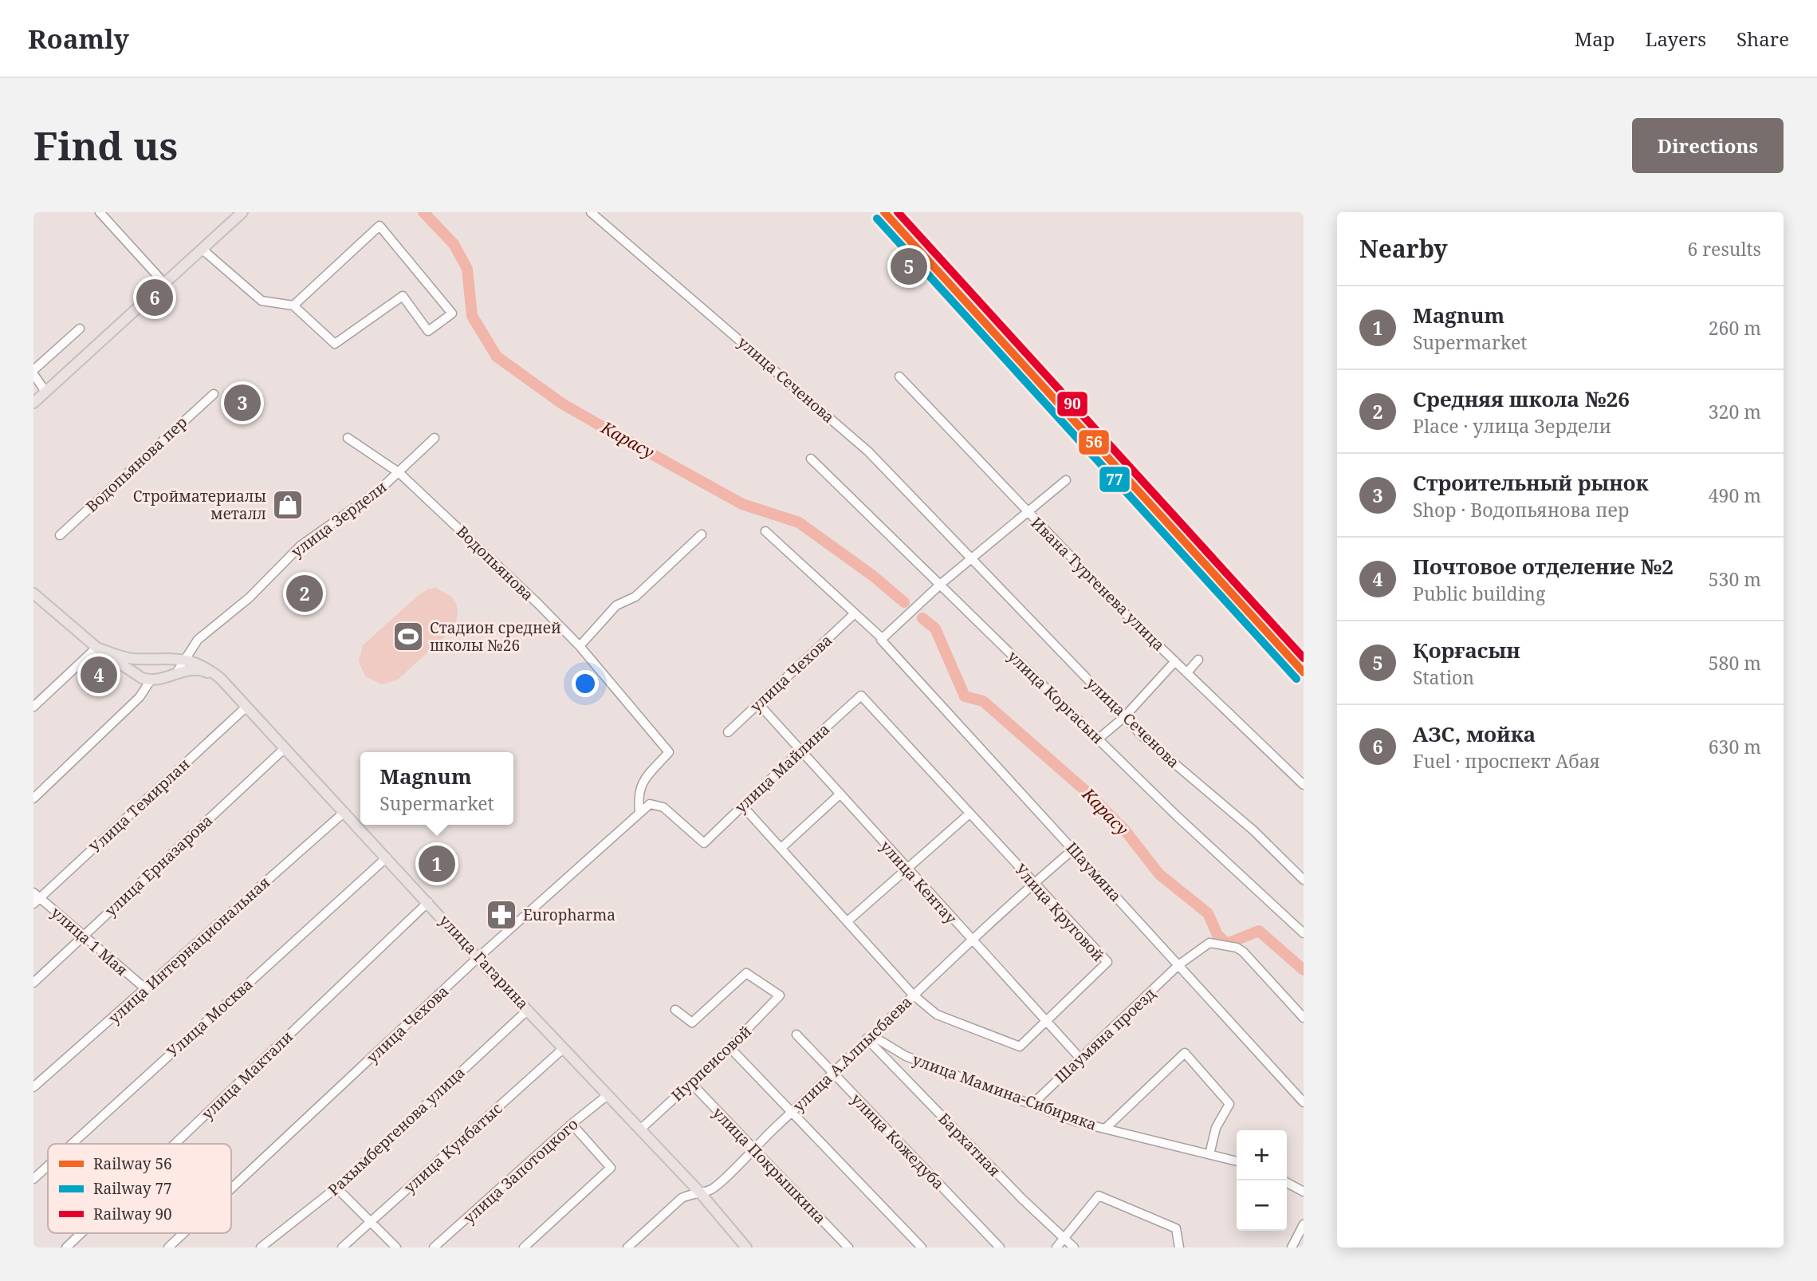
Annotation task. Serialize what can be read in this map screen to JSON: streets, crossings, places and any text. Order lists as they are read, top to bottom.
{
  "streets": {
    "main road": ["улица Гагарина"],
    "street": [
      "улица Сеченова",
      "Водопьянова пер",
      "улица Зердели",
      "Водопьянова",
      "Ивана Тургенева улица",
      "улица Чехова",
      "улица Коргасын",
      "улица Майлина",
      "Улица Темирлан",
      "улица Ерназарова",
      "Шаумяна",
      "улица Кентау",
      "Улица Круговой",
      "улица 1 Мая",
      "улица Интернациональная",
      "Улица Москва",
      "Шаумяна проезд",
      "улица А.Алпысбаева",
      "Нурпеисовой",
      "улица Мактали",
      "улица Мамина-Сибиряка",
      "Рахымбергенова улица",
      "улица Кожедуба",
      "Бархатная",
      "улица Кунбатыс",
      "улица Покрышкина",
      "улица Запотоцкого"
    ]
  },
  "crossings": [
    ["улица Зердели", "Водопьянова"],
    ["улица Зердели", "улица Гагарина"],
    ["Водопьянова", "улица Чехова"],
    ["улица Чехова", "улица Майлина"],
    ["улица Чехова", "Шаумяна"],
    ["улица Чехова", "улица Кентау"],
    ["улица Чехова", "улица Гагарина"],
    ["улица Майлина", "улица Кентау"],
    ["улица Майлина", "Улица Круговой"],
    ["Улица Темирлан", "улица 1 Мая"],
    ["Улица Темирлан", "улица Гагарина"],
    ["улица Ерназарова", "улица 1 Мая"],
    ["улица Ерназарова", "улица Гагарина"],
    ["Шаумяна", "Шаумяна проезд"],
    ["Шаумяна", "улица А.Алпысбаева"],
    ["улица Кентау", "Улица Круговой"],
    ["улица Кентау", "Шаумяна проезд"],
    ["улица Кентау", "улица А.Алпысбаева"],
    ["Улица Круговой", "улица А.Алпысбаева"],
    ["улица 1 Мая", "улица Интернациональная"],
    ["улица Интернациональная", "улица Гагарина"],
    ["улица Гагарина", "Улица Москва"],
    ["улица Гагарина", "улица А.Алпысбаева"],
    ["улица Гагарина", "Нурпеисовой"],
    ["улица Гагарина", "улица Мактали"],
    ["улица Гагарина", "Рахымбергенова улица"],
    ["улица Гагарина", "улица Кунбатыс"],
    ["улица Гагарина", "улица Запотоцкого"],
    ["Шаумяна проезд", "улица Мамина-Сибиряка"],
    ["улица А.Алпысбаева", "улица Мамина-Сибиряка"],
    ["улица А.Алпысбаева", "улица Кожедуба"],
    ["улица А.Алпысбаева", "Бархатная"],
    ["улица А.Алпысбаева", "улица Покрышкина"],
    ["Нурпеисовой", "улица Покрышкина"],
    ["улица Мамина-Сибиряка", "Бархатная"]
  ],
  "water": ["Карасу"],
  "places": {
    "shop": ["Стройматериалы металл"],
    "sports": ["Стадион средней школы №26"],
    "pharmacy": ["Europharma"]
  },
  "lines": ["rail line 56", "rail line 90", "rail line 77"],
  "legend": ["Railway 56", "Railway 77", "Railway 90"],
  "page": {
    "header": "Roamly",
    "nav": ["Map", "Layers", "Share"],
    "buttons": "Directions",
    "title": "Find us",
    "heading": ["Nearby", "6 results"],
    "pins": [
      "5",
      "6",
      "3",
      "2",
      "4",
      "1"
    ],
    "list": [
      {
        "mark": "1",
        "name": "Magnum",
        "note": "Supermarket",
        "value": "260 m"
      },
      {
        "mark": "2",
        "name": "Средняя школа №26",
        "note": "Place · улица Зердели",
        "value": "320 m"
      },
      {
        "mark": "3",
        "name": "Строительный рынок",
        "note": "Shop · Водопьянова пер",
        "value": "490 m"
      },
      {
        "mark": "4",
        "name": "Почтовое отделение №2",
        "note": "Public building",
        "value": "530 m"
      },
      {
        "mark": "5",
        "name": "Қорғасын",
        "note": "Station",
        "value": "580 m"
      },
      {
        "mark": "6",
        "name": "АЗС, мойка",
        "note": "Fuel · проспект Абая",
        "value": "630 m"
      }
    ],
    "popup": ["Magnum", "Supermarket"],
    "map_buttons": ["+", "−"]
  }
}
